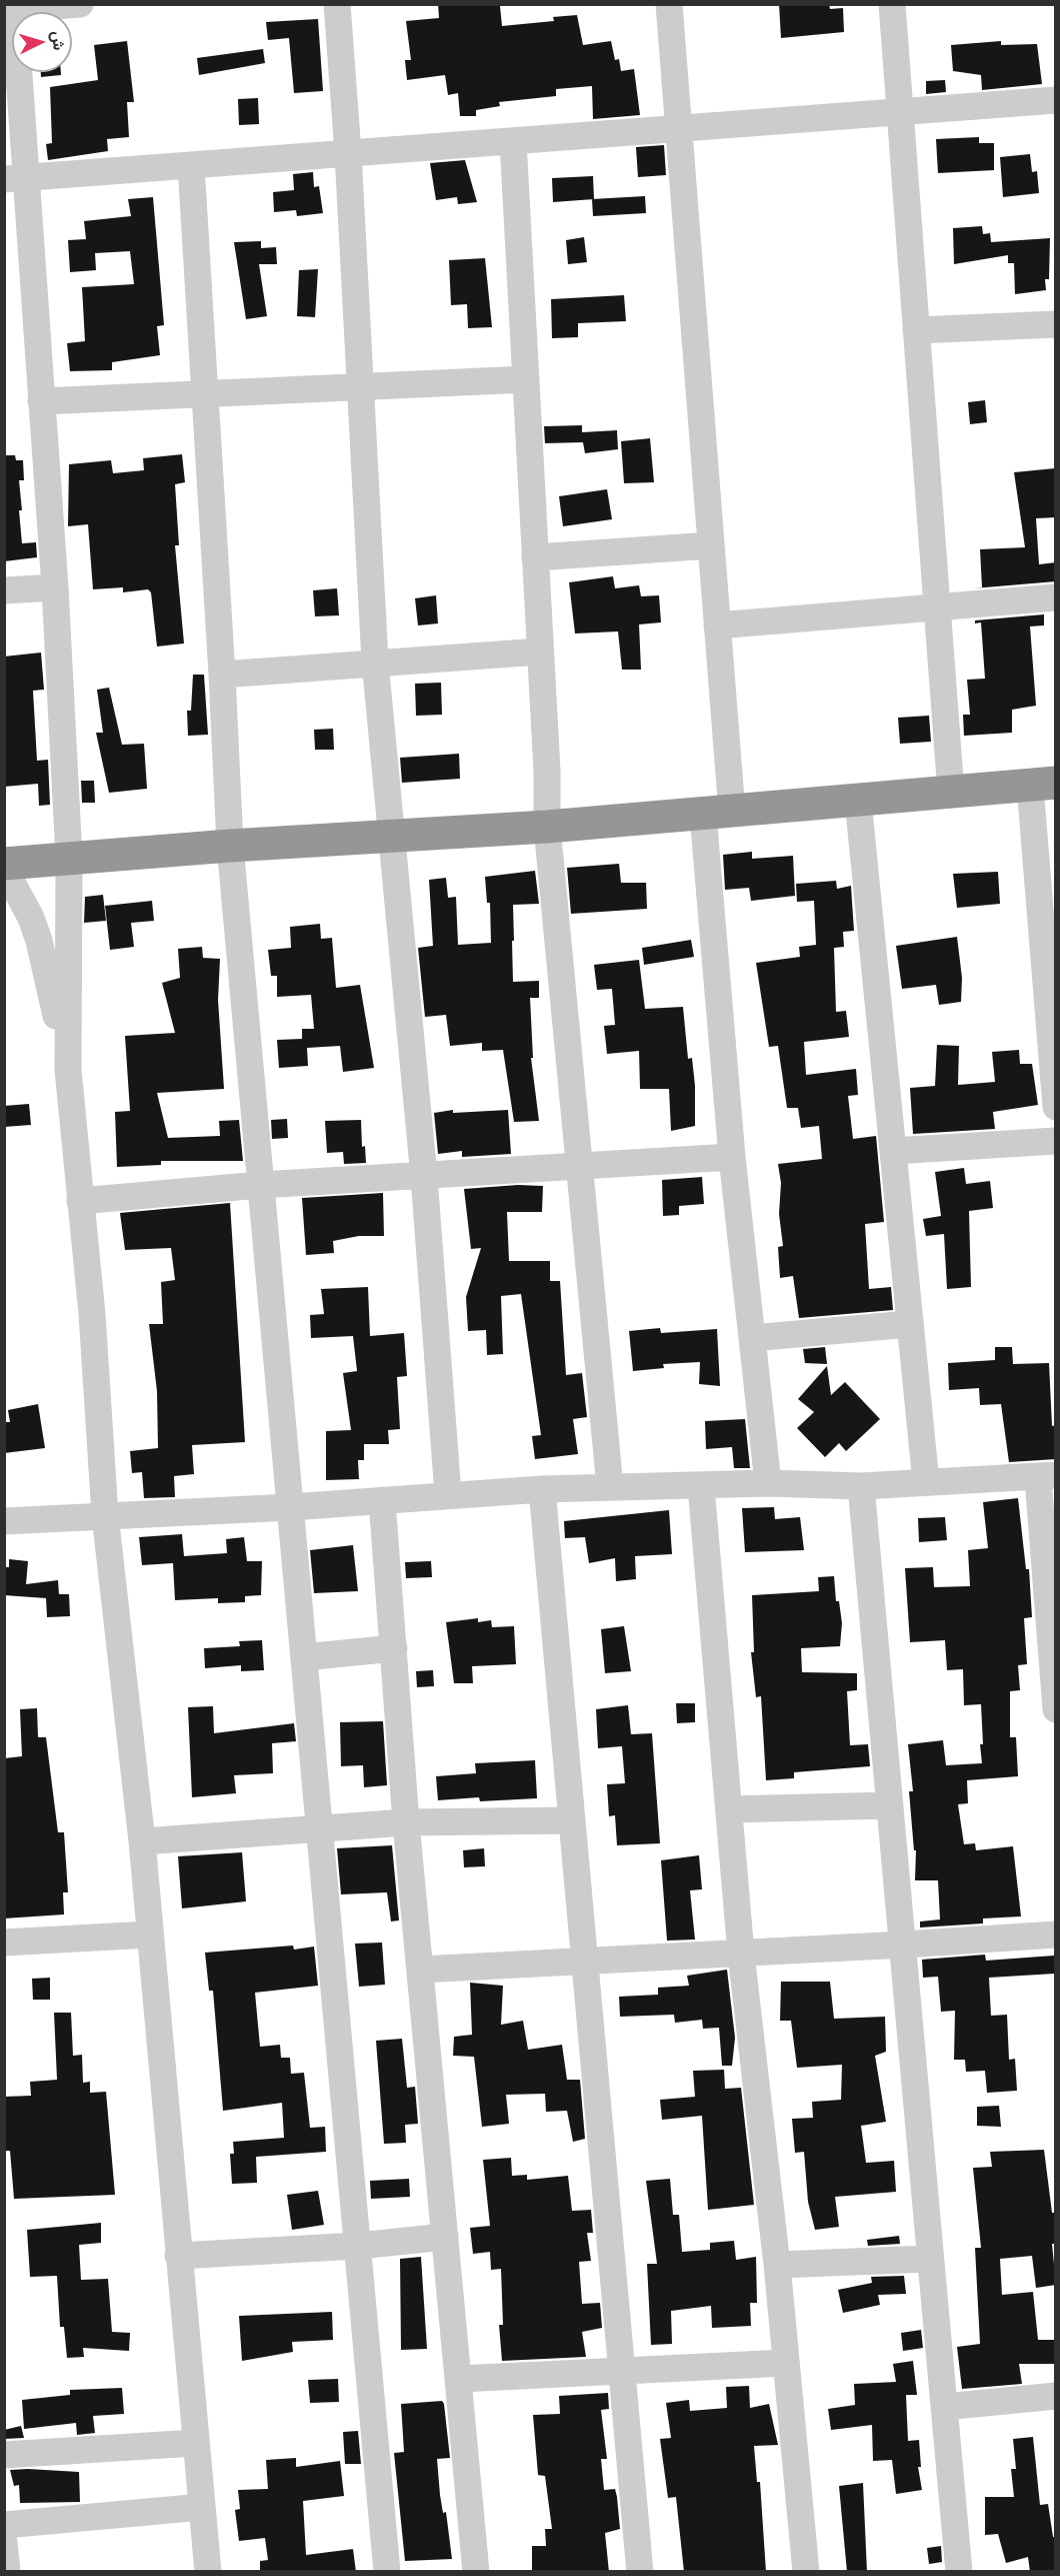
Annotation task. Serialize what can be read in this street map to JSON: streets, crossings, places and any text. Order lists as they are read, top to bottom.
{
  "north": "right"
}
